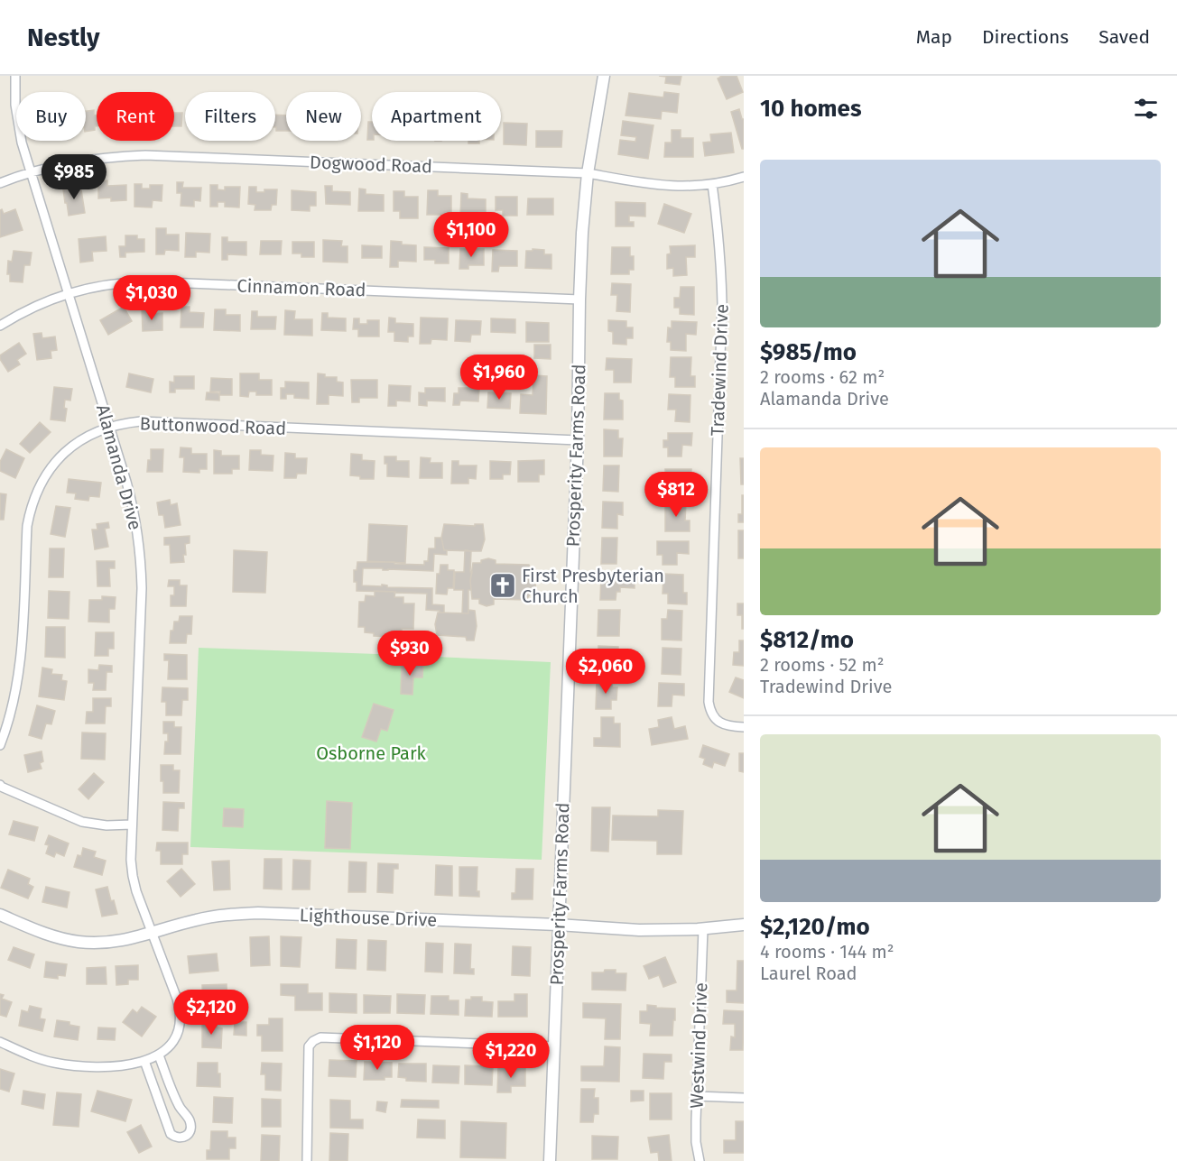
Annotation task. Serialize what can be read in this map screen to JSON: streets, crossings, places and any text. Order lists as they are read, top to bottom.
{
  "streets": {
    "street": [
      "Dogwood Road",
      "Cinnamon Road",
      "Tradewind Drive",
      "Buttonwood Road",
      "Prosperity Farms Road",
      "Alamanda Drive",
      "Lighthouse Drive",
      "Westwind Drive"
    ]
  },
  "crossings": [
    ["Dogwood Road", "Tradewind Drive"],
    ["Dogwood Road", "Prosperity Farms Road"],
    ["Dogwood Road", "Alamanda Drive"],
    ["Cinnamon Road", "Prosperity Farms Road"],
    ["Cinnamon Road", "Alamanda Drive"],
    ["Buttonwood Road", "Prosperity Farms Road"],
    ["Buttonwood Road", "Alamanda Drive"],
    ["Prosperity Farms Road", "Lighthouse Drive"],
    ["Alamanda Drive", "Lighthouse Drive"],
    ["Lighthouse Drive", "Westwind Drive"]
  ],
  "parks": ["Osborne Park"],
  "places": {
    "church": ["First Presbyterian Church"]
  },
  "page": {
    "header": "Nestly",
    "nav": ["Map", "Directions", "Saved"],
    "heading": "10 homes",
    "chip": [
      "Buy",
      "Rent",
      "Filters",
      "New",
      "Apartment"
    ],
    "list": [
      {
        "name": "$985/mo",
        "note": "2 rooms · 62 m² · Alamanda Drive"
      },
      {
        "name": "$812/mo",
        "note": "2 rooms · 52 m² · Tradewind Drive"
      },
      {
        "name": "$2,120/mo",
        "note": "4 rooms · 144 m² · Laurel Road"
      }
    ],
    "price": [
      "$985",
      "$1,100",
      "$1,030",
      "$1,960",
      "$812",
      "$930",
      "$2,060",
      "$2,120",
      "$1,120",
      "$1,220"
    ]
  }
}
